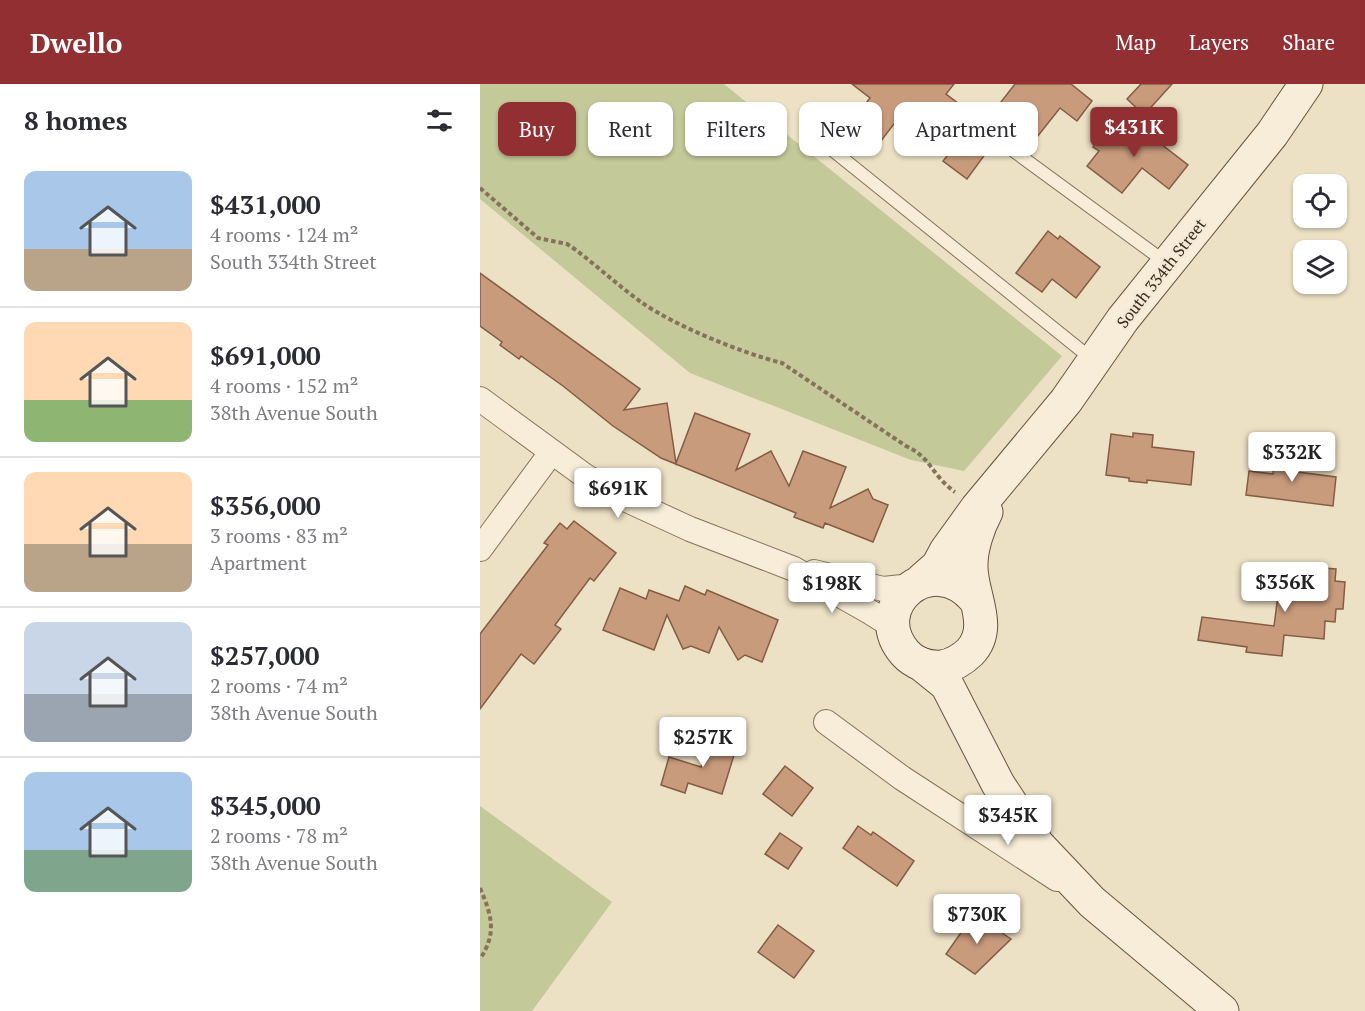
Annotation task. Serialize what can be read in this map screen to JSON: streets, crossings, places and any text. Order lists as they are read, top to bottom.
{
  "streets": {
    "street": ["South 334th Street"]
  },
  "page": {
    "header": "Dwello",
    "nav": ["Map", "Layers", "Share"],
    "heading": "8 homes",
    "chip": [
      "Buy",
      "Rent",
      "Filters",
      "New",
      "Apartment"
    ],
    "price": [
      "$431K",
      "$332K",
      "$691K",
      "$356K",
      "$198K",
      "$257K",
      "$345K",
      "$730K"
    ],
    "list": [
      {
        "name": "$431,000",
        "note": "4 rooms · 124 m² · South 334th Street"
      },
      {
        "name": "$691,000",
        "note": "4 rooms · 152 m² · 38th Avenue South"
      },
      {
        "name": "$356,000",
        "note": "3 rooms · 83 m² · Apartment"
      },
      {
        "name": "$257,000",
        "note": "2 rooms · 74 m² · 38th Avenue South"
      },
      {
        "name": "$345,000",
        "note": "2 rooms · 78 m² · 38th Avenue South"
      }
    ]
  }
}
